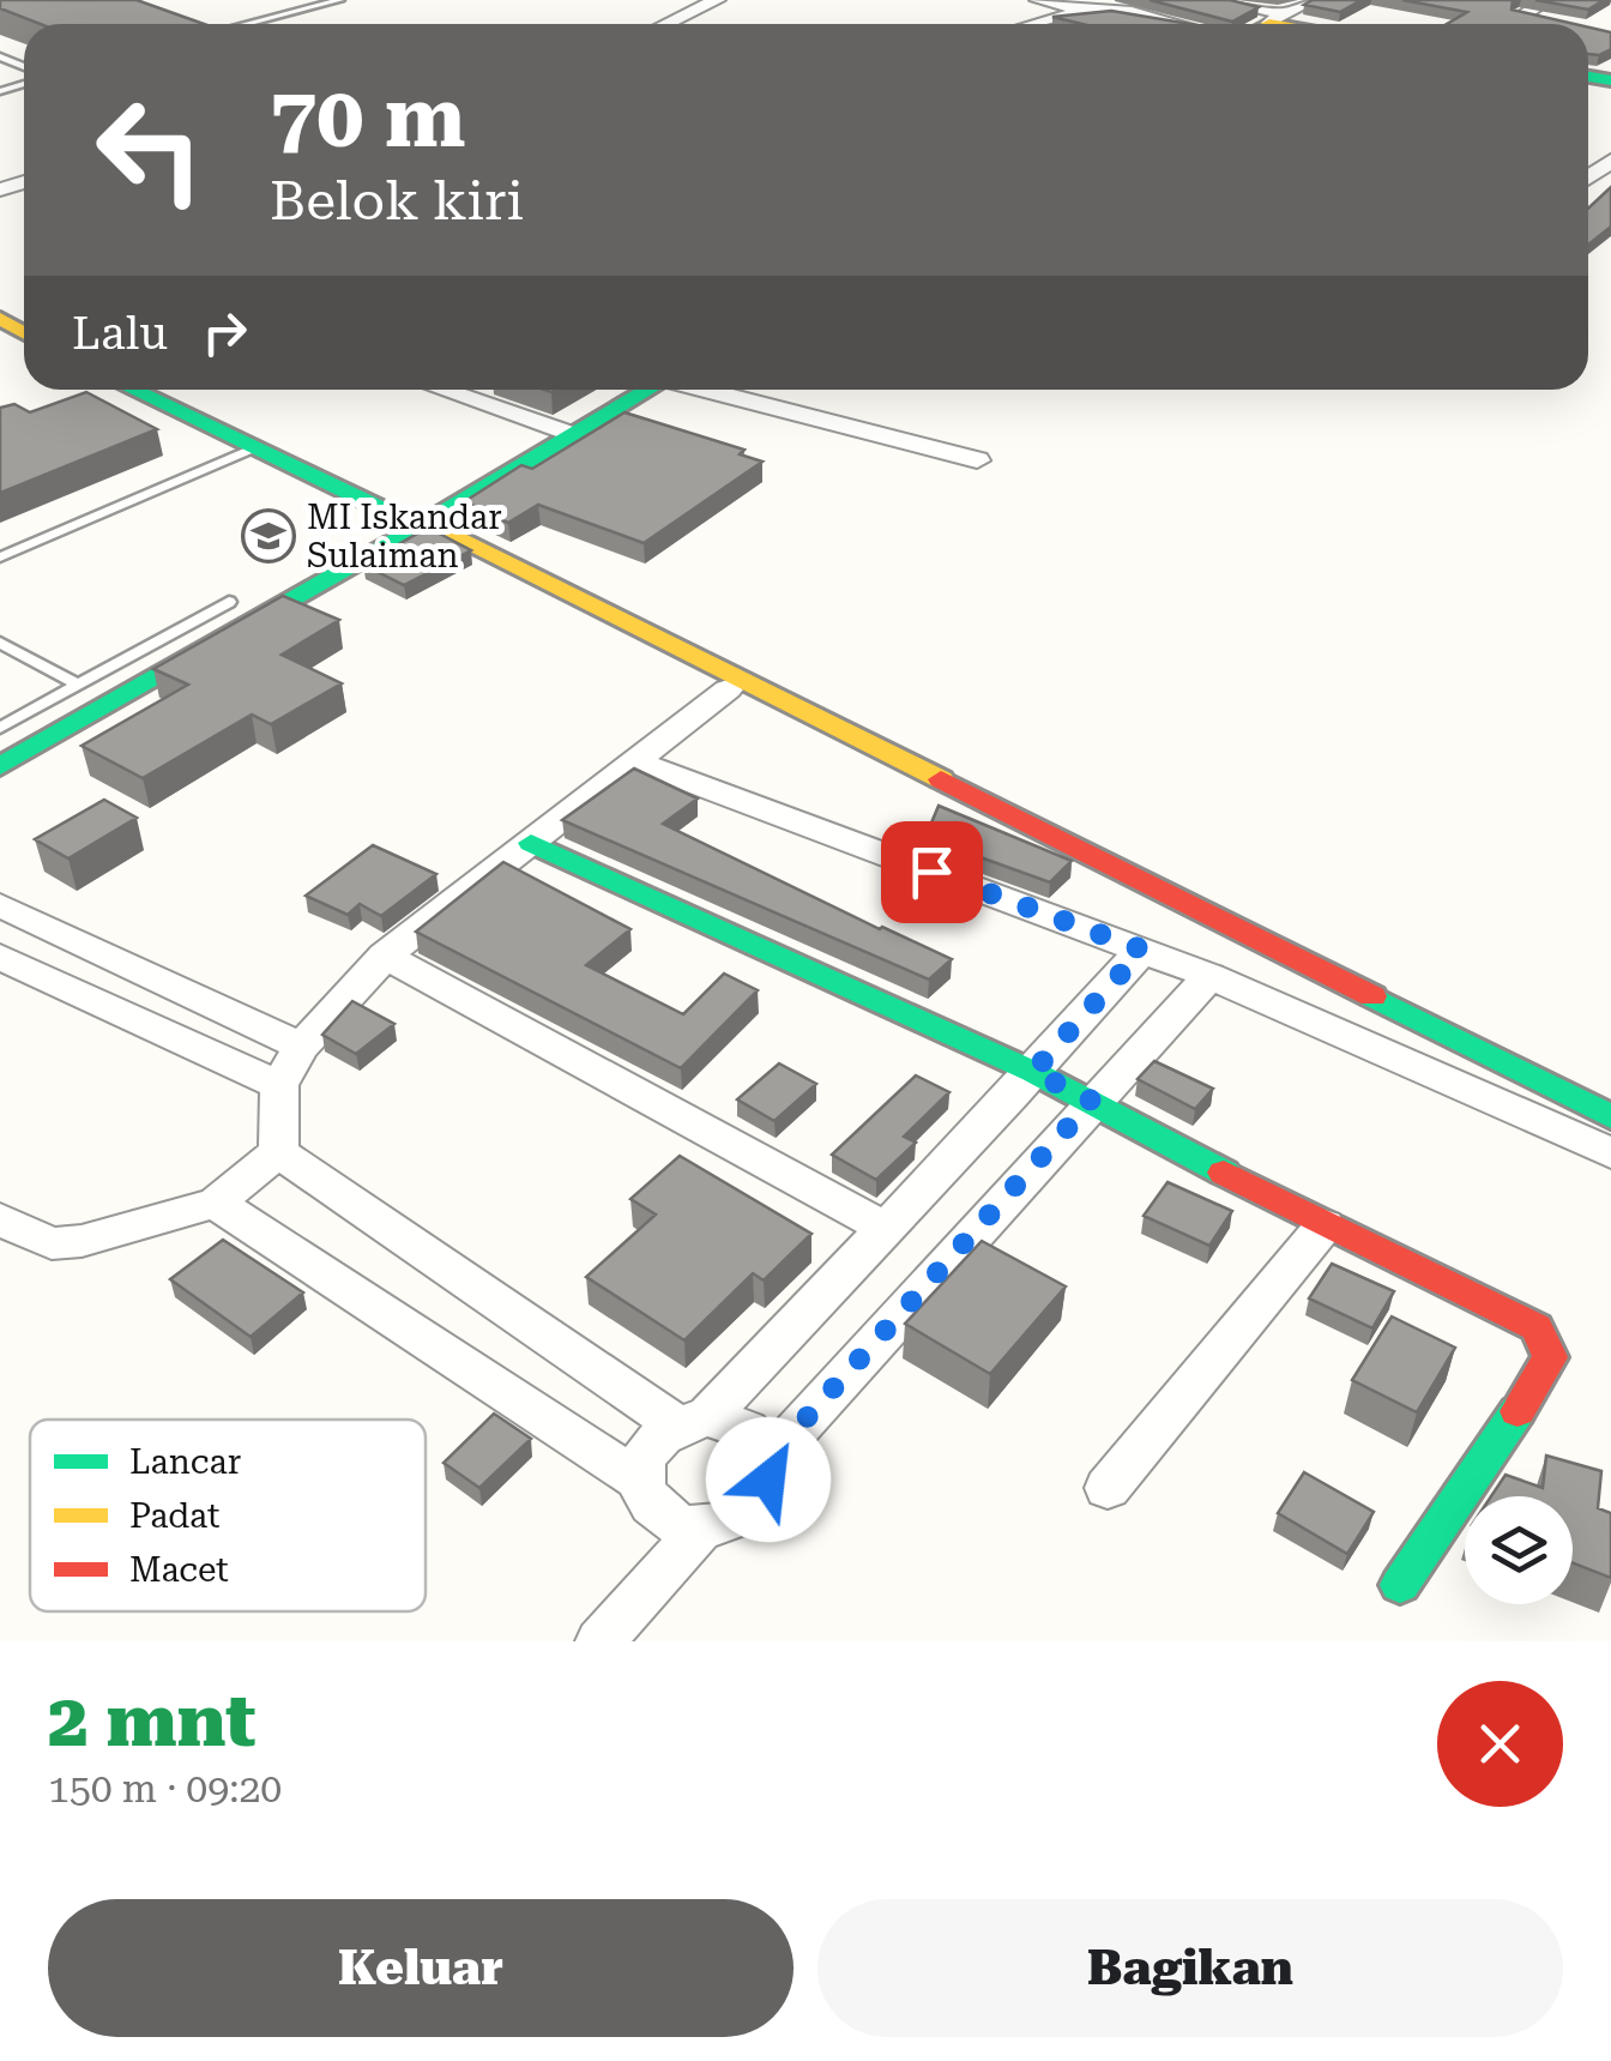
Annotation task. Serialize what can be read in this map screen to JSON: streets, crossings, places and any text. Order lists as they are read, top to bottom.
{
  "places": {
    "school or university": ["MI Iskandar Sulaiman"]
  },
  "legend": ["Lancar", "Padat", "Macet"],
  "page": {
    "turn": ["70 m", "Belok kiri"],
    "then": "Lalu",
    "heading": ["2 mnt", "150 m · 09:20"],
    "buttons": ["Keluar", "Bagikan"]
  }
}
